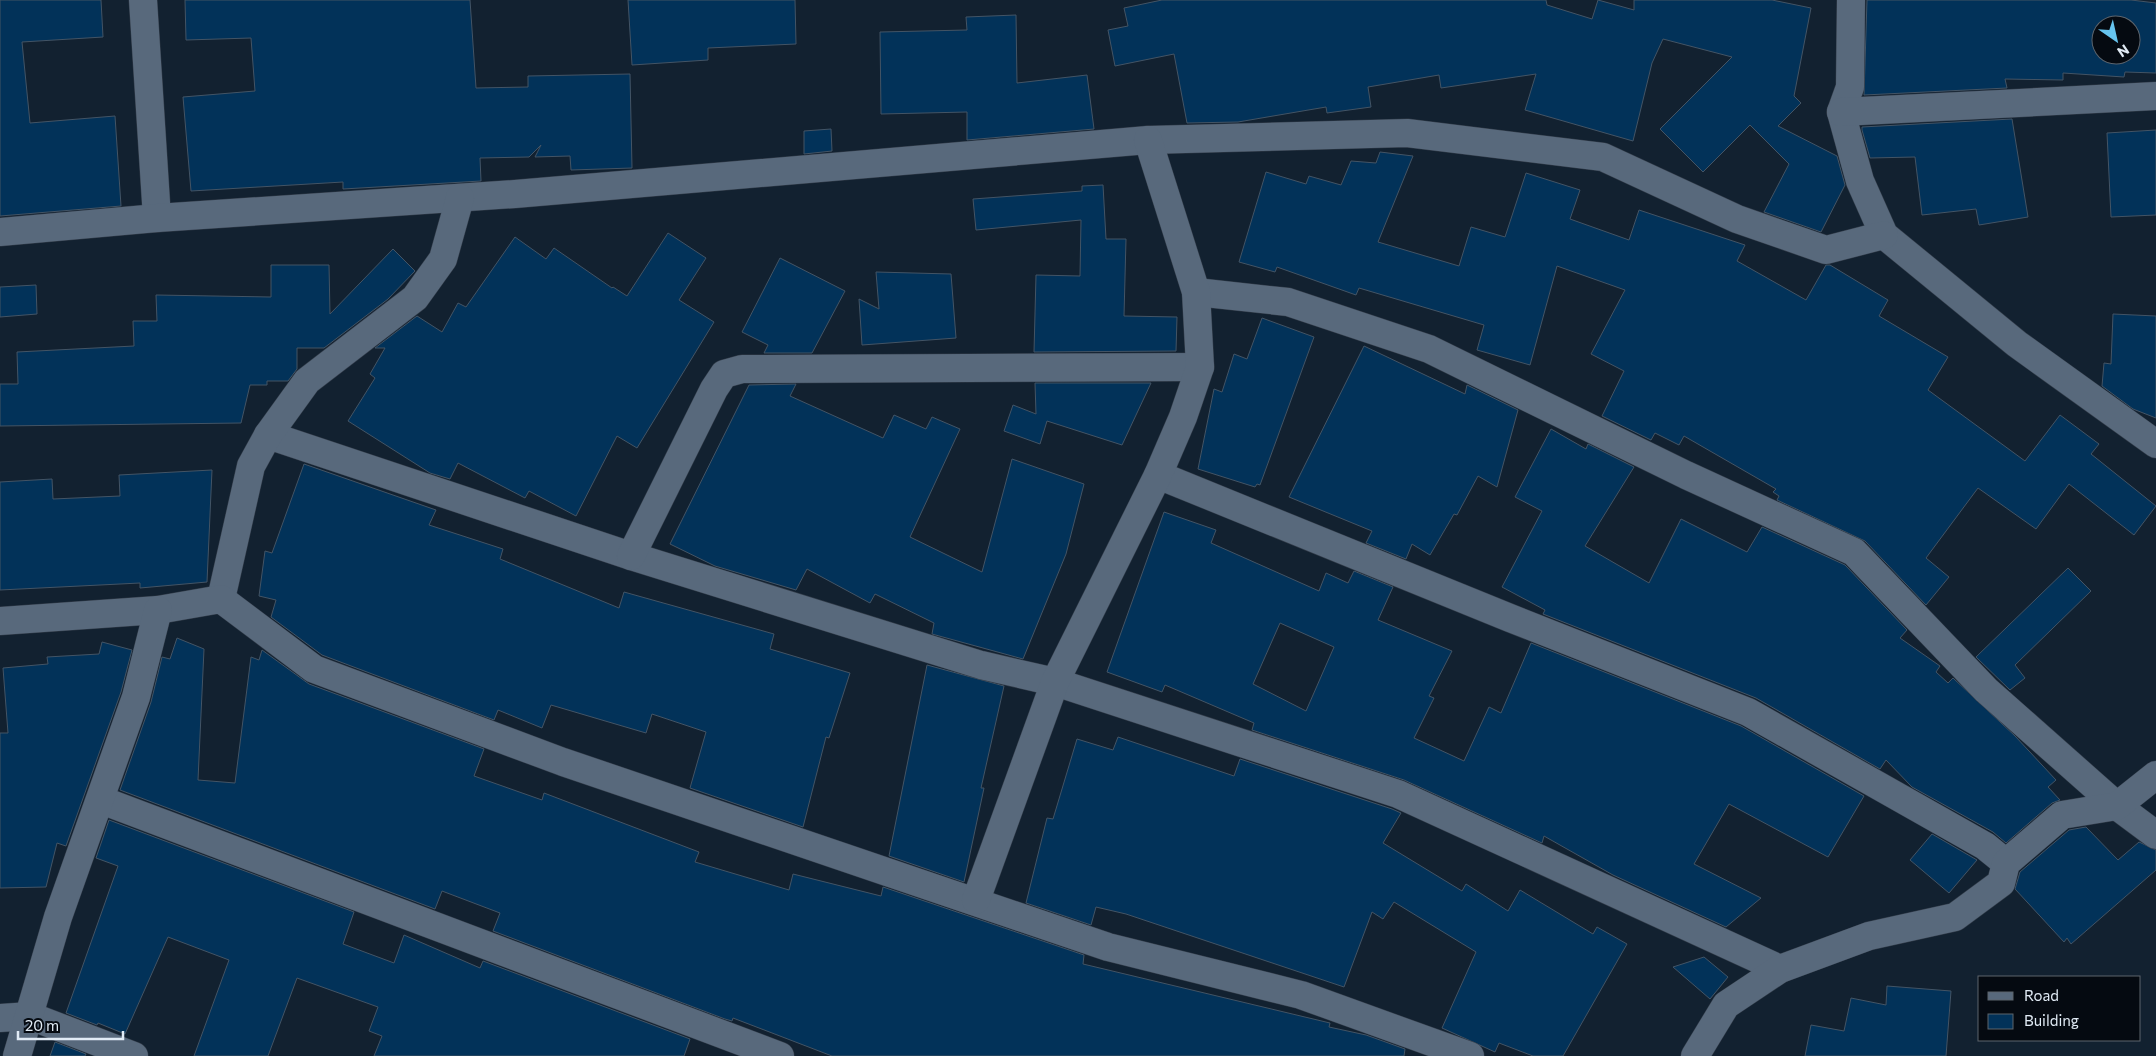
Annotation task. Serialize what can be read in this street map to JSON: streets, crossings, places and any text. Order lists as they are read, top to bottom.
{
  "legend": ["Road", "Building"],
  "scale_bar": "20 m",
  "north": "bottom right"
}
